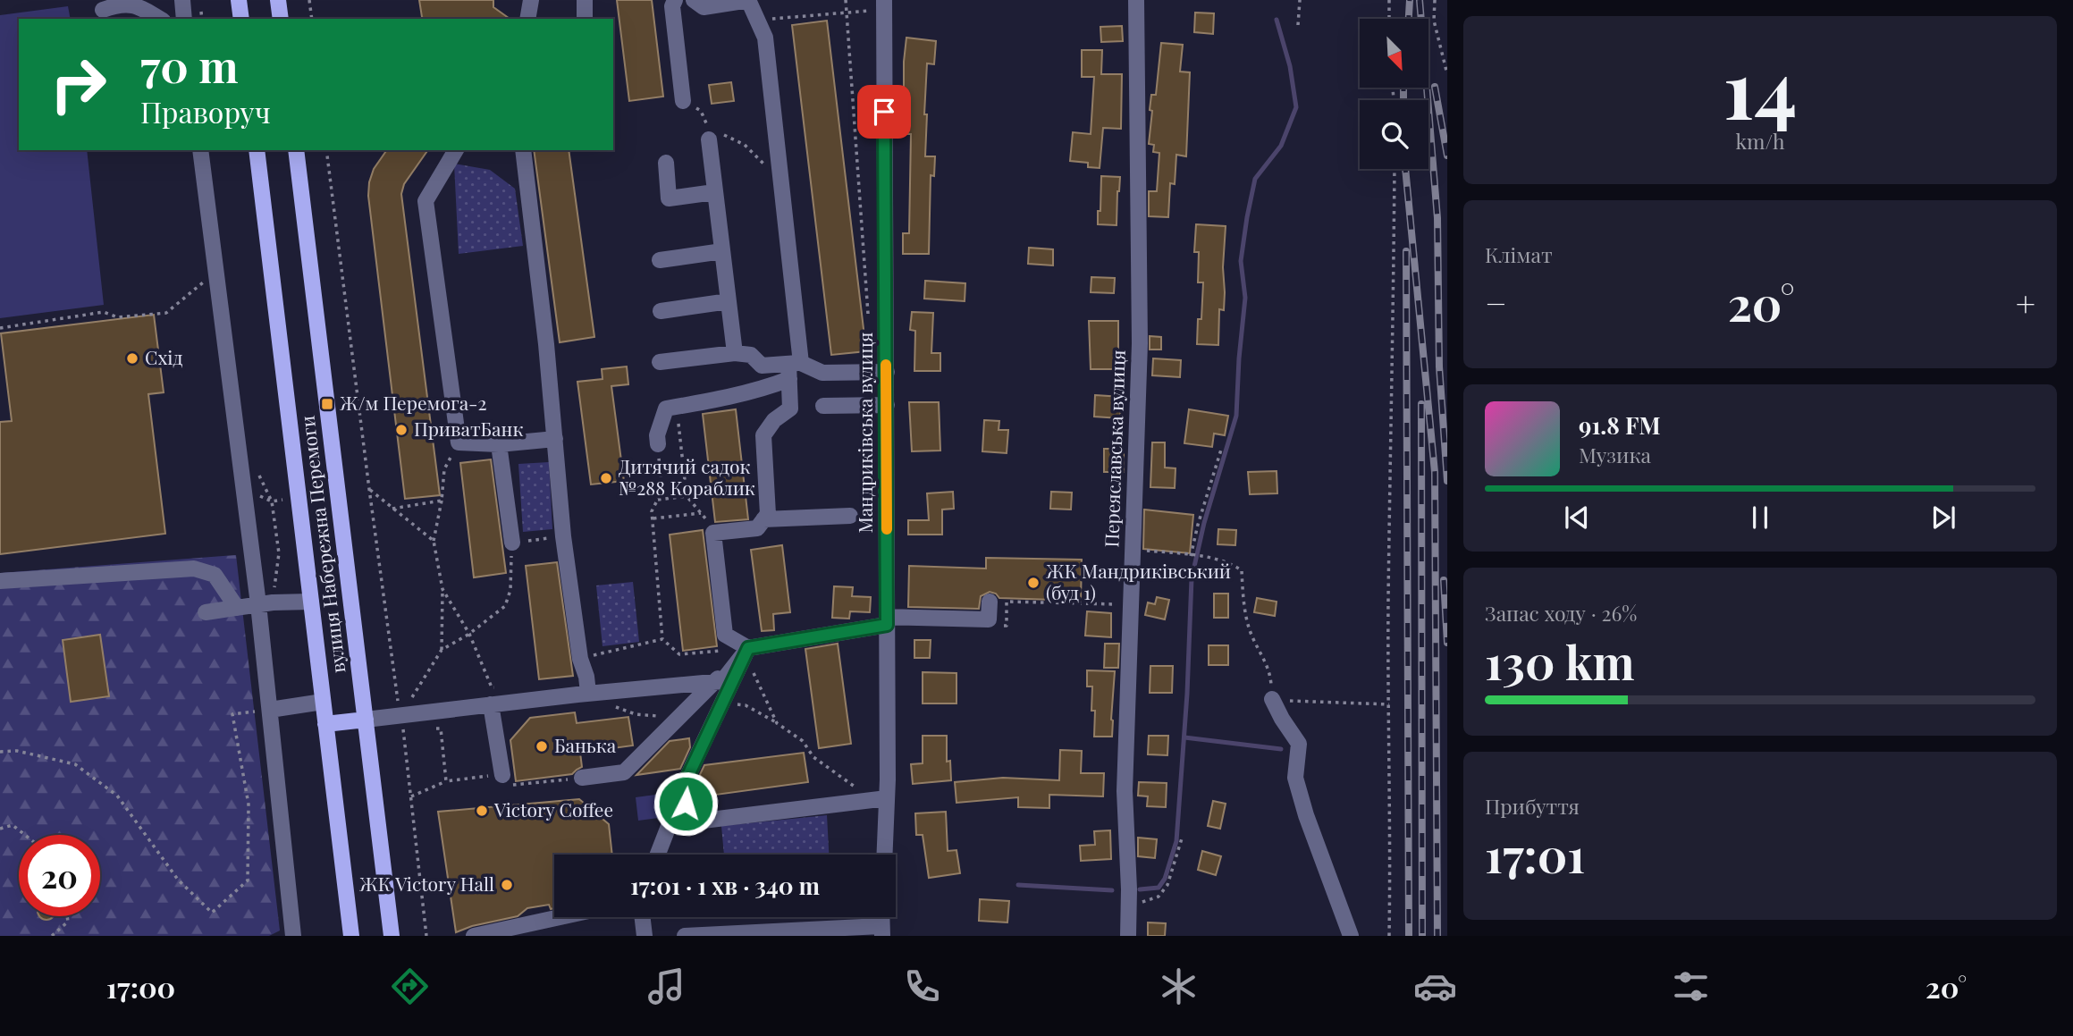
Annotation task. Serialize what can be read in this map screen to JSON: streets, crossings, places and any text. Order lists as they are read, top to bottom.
{
  "streets": {
    "main road": ["вулиця Набережна Перемоги"],
    "street": ["Мандриківська вулиця", "Переяславська вулиця"]
  },
  "places": {
    "other": [
      "Схід",
      "ПриватБанк",
      "Дитячий садок №288 Кораблик",
      "ЖК Мандриківський (буд 1)",
      "Банька",
      "Victory Coffee",
      "ЖК Victory Hall"
    ],
    "transit": ["Ж/м Перемога-2"]
  },
  "north": "bottom right",
  "page": {
    "tile": [
      ["14", "km/h"],
      "Клімат",
      ["Запас ходу · 26%", "130 km"],
      ["Прибуття", "17:01"]
    ],
    "turn": ["70 m", "Праворуч"],
    "heat": ["−", "20°", "+"],
    "song": ["91.8 FM", "Музика"],
    "limit": "20",
    "trip": "17:01 · 1 хв · 340 m",
    "tabs": ["17:00", "20°"]
  }
}
